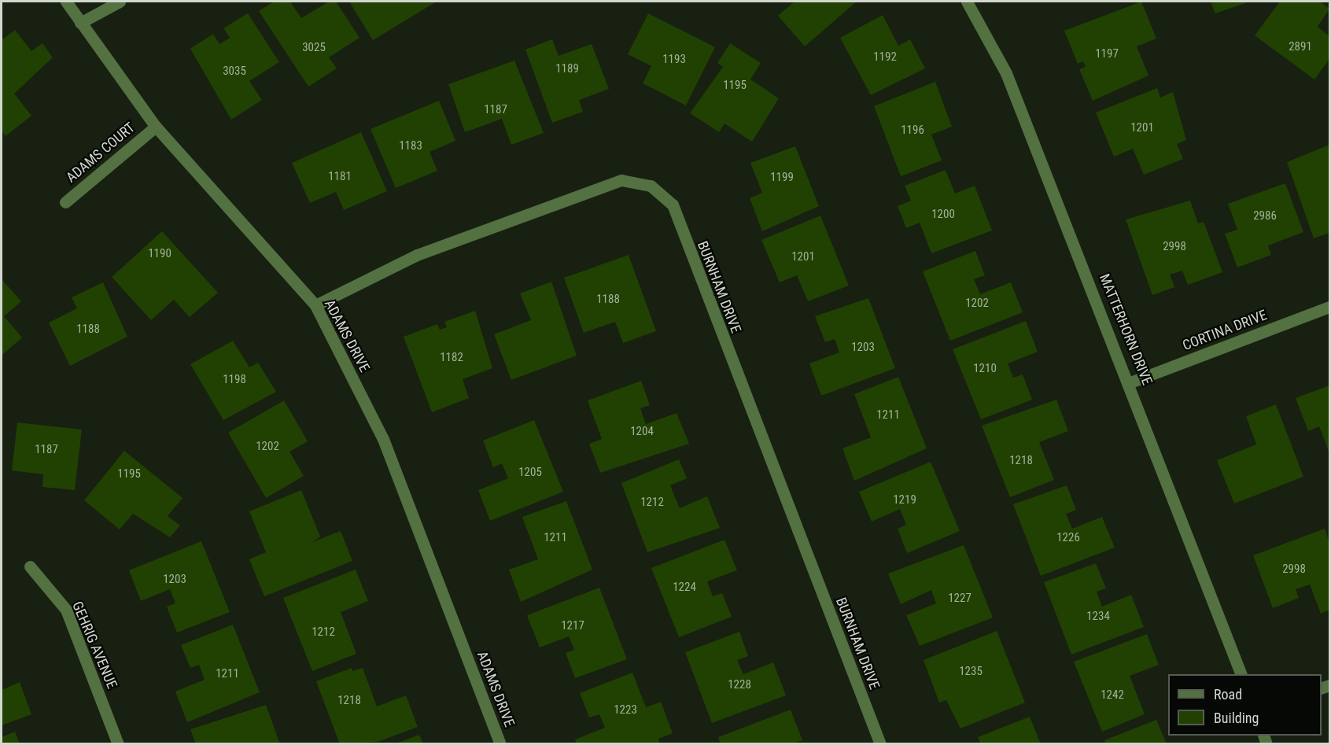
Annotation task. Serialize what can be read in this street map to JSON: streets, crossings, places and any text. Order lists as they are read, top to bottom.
{
  "streets": {
    "street": [
      "ADAMS COURT",
      "BURNHAM DRIVE",
      "MATTERHORN DRIVE",
      "CORTINA DRIVE",
      "ADAMS DRIVE",
      "GEHRIG AVENUE"
    ]
  },
  "crossings": [
    ["ADAMS COURT", "ADAMS DRIVE"],
    ["BURNHAM DRIVE", "ADAMS DRIVE"],
    ["MATTERHORN DRIVE", "CORTINA DRIVE"]
  ],
  "house_numbers": [
    "2891",
    "3025",
    "1197",
    "1192",
    "1193",
    "1189",
    "3035",
    "1195",
    "1187",
    "1201",
    "1196",
    "1183",
    "1181",
    "1199",
    "1200",
    "2986",
    "2998",
    "1190",
    "1201",
    "1188",
    "1202",
    "1188",
    "1203",
    "1182",
    "1210",
    "1198",
    "1211",
    "1204",
    "1202",
    "1187",
    "1218",
    "1205",
    "1195",
    "1219",
    "1212",
    "1211",
    "1226",
    "2998",
    "1203",
    "1224",
    "1227",
    "1234",
    "1217",
    "1212",
    "1235",
    "1211",
    "1228",
    "1242",
    "1218",
    "1223"
  ],
  "legend": ["Road", "Building"]
}
